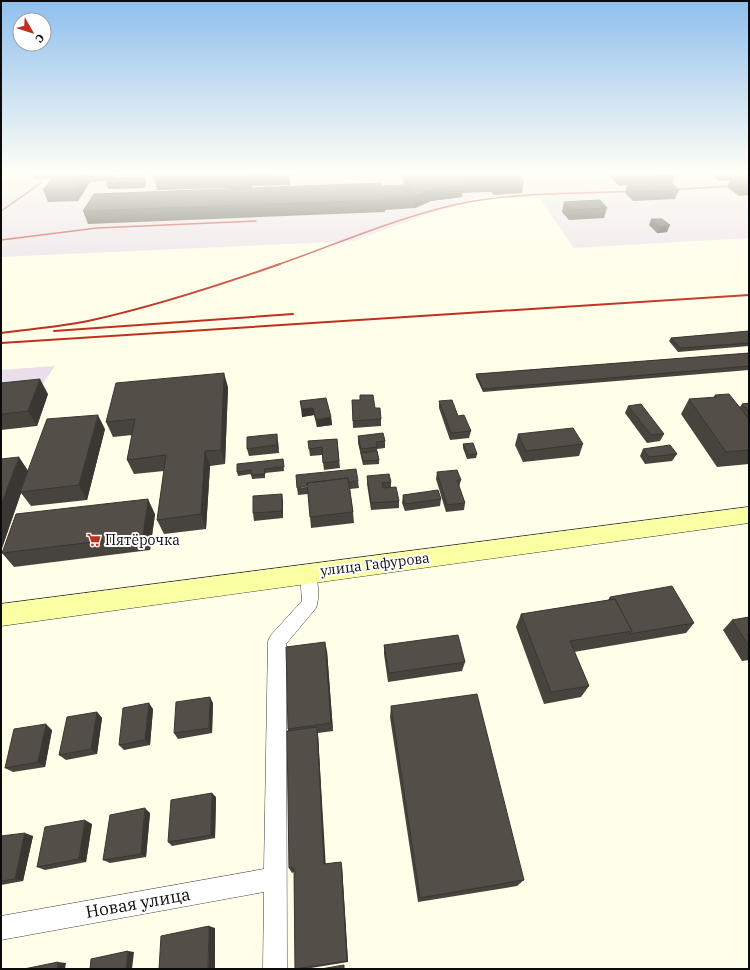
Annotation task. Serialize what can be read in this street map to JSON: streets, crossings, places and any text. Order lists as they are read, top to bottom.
{
  "streets": {
    "main road": ["улица Гафурова"],
    "street": ["Новая улица"]
  },
  "places": {
    "supermarket": ["Пятёрочка"]
  },
  "north": "bottom right"
}
